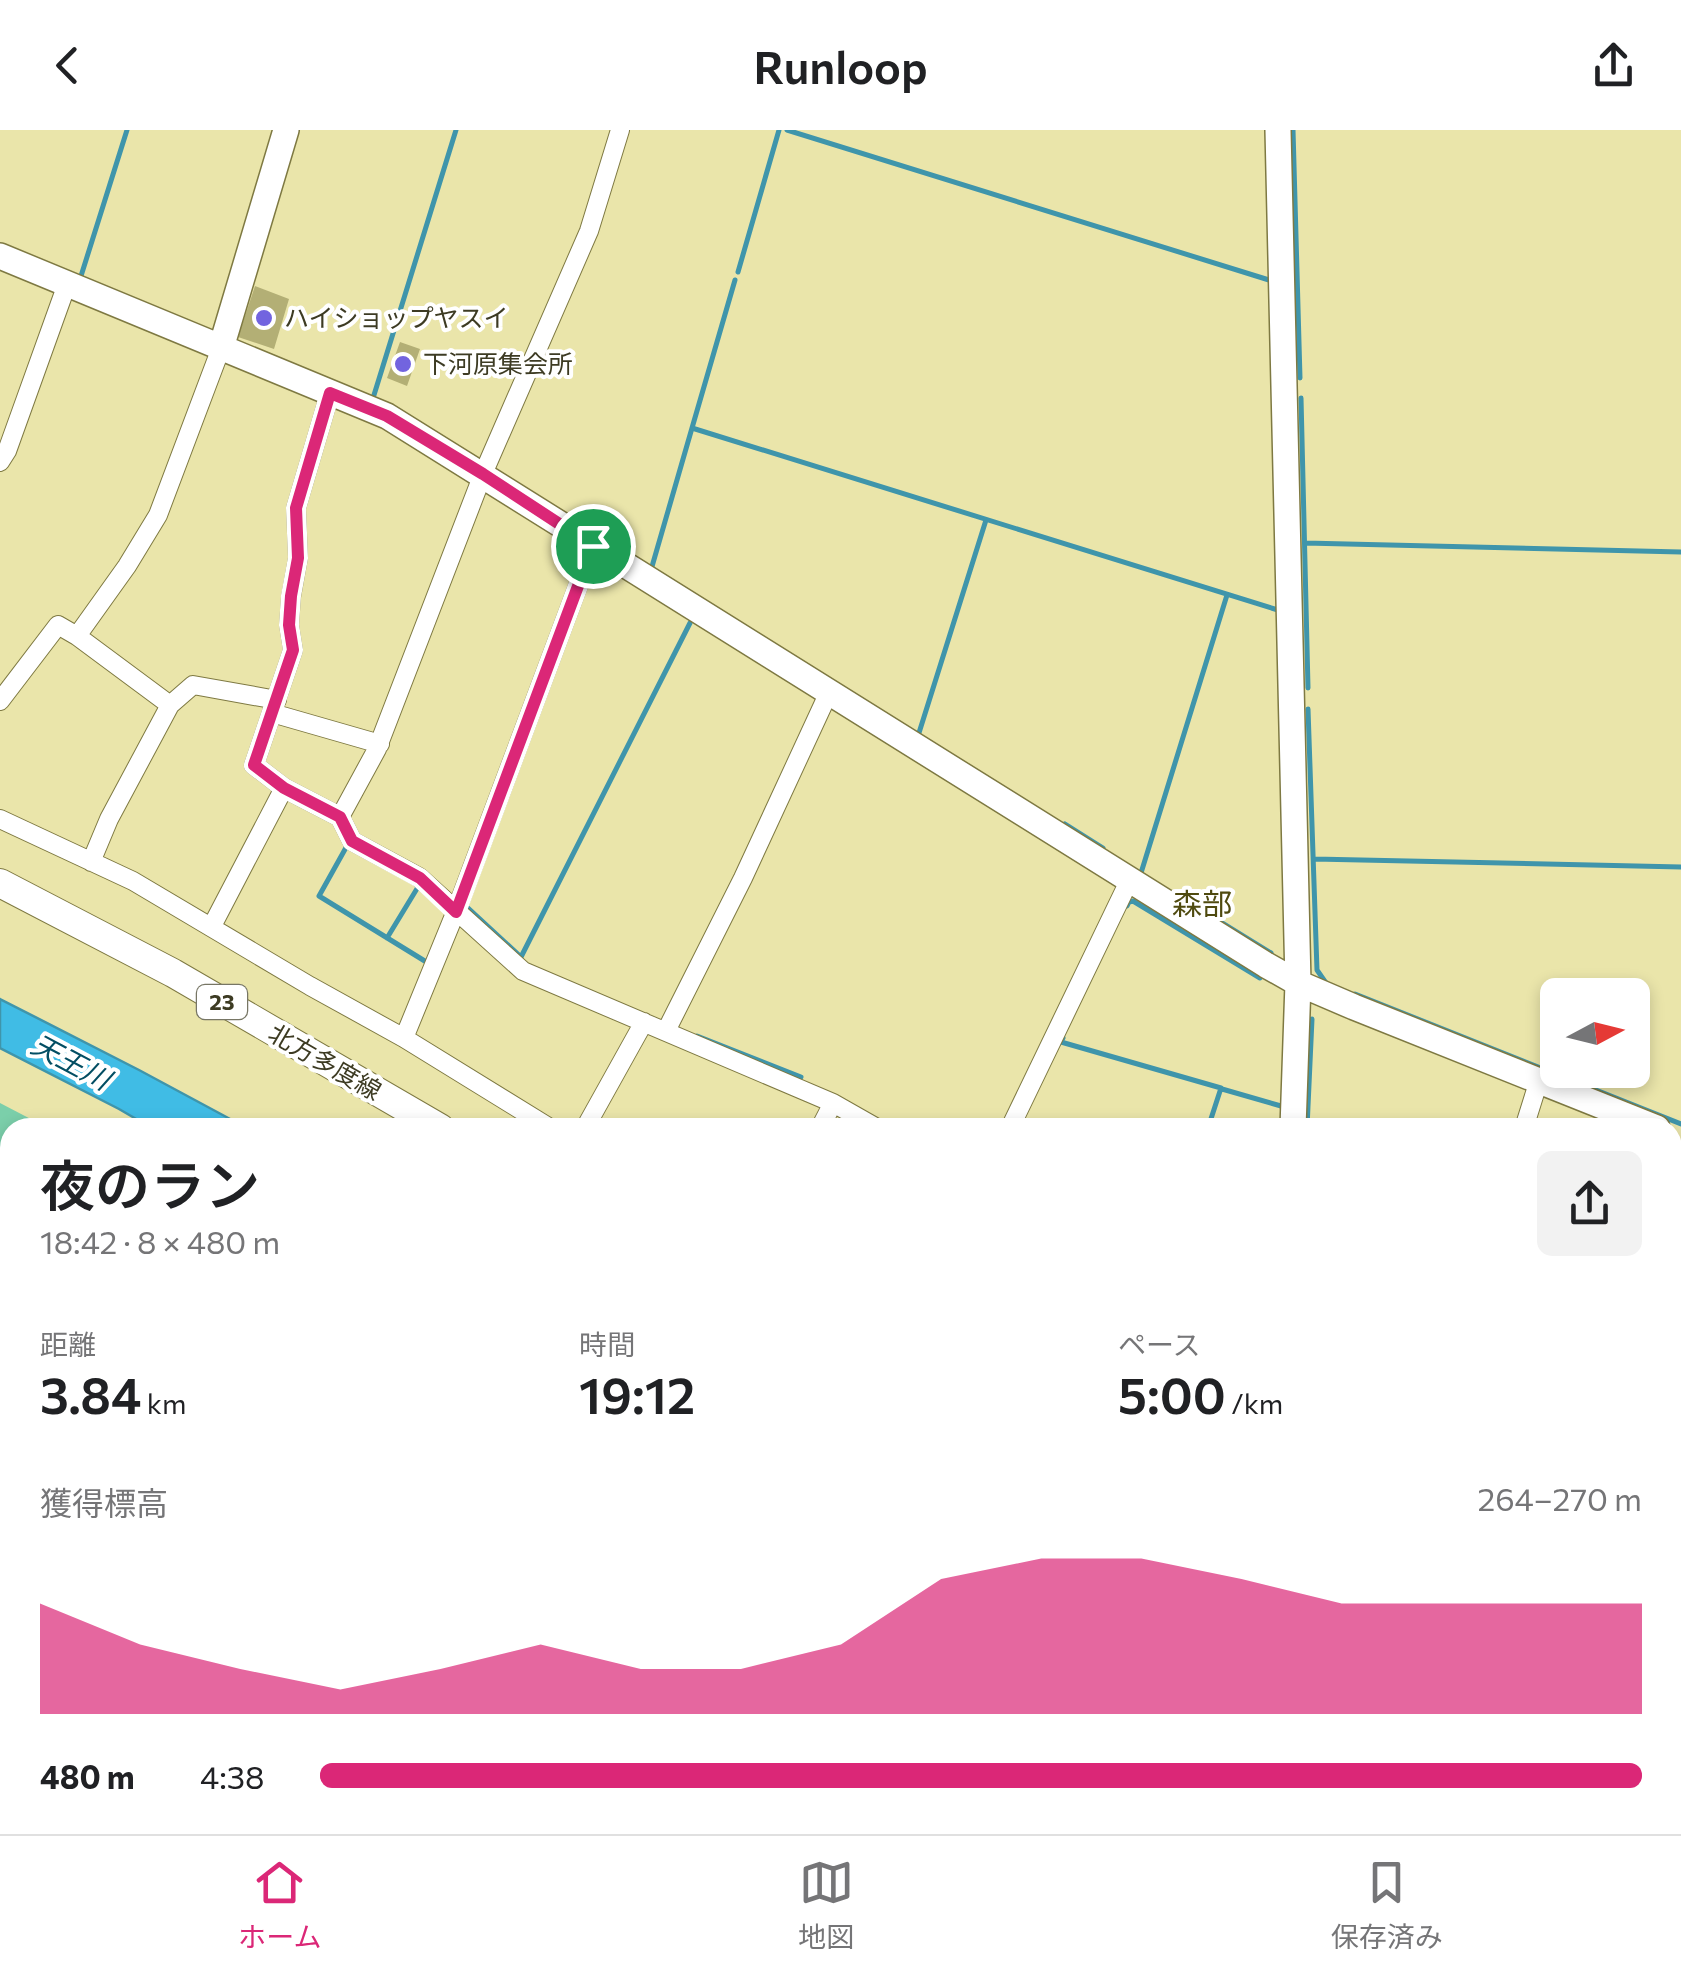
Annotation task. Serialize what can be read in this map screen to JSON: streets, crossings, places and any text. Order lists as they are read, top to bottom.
{
  "streets": {
    "main road": ["23", "北方多度線"]
  },
  "districts": ["森部"],
  "water": ["天王川"],
  "places": ["ハイショップヤスイ", "下河原集会所"],
  "north": "right",
  "page": {
    "header": "Runloop",
    "heading": ["夜のラン", "18:42 · 8 × 480 m"],
    "stats": [
      ["距離", "3.84 km"],
      ["時間", "19:12"],
      ["ペース", "5:00 /km"]
    ],
    "chart": ["獲得標高", "264–270 m"],
    "list": [
      {
        "name": "480 m",
        "note": "4:38"
      }
    ],
    "tabs": ["ホーム", "地図", "保存済み"]
  }
}
